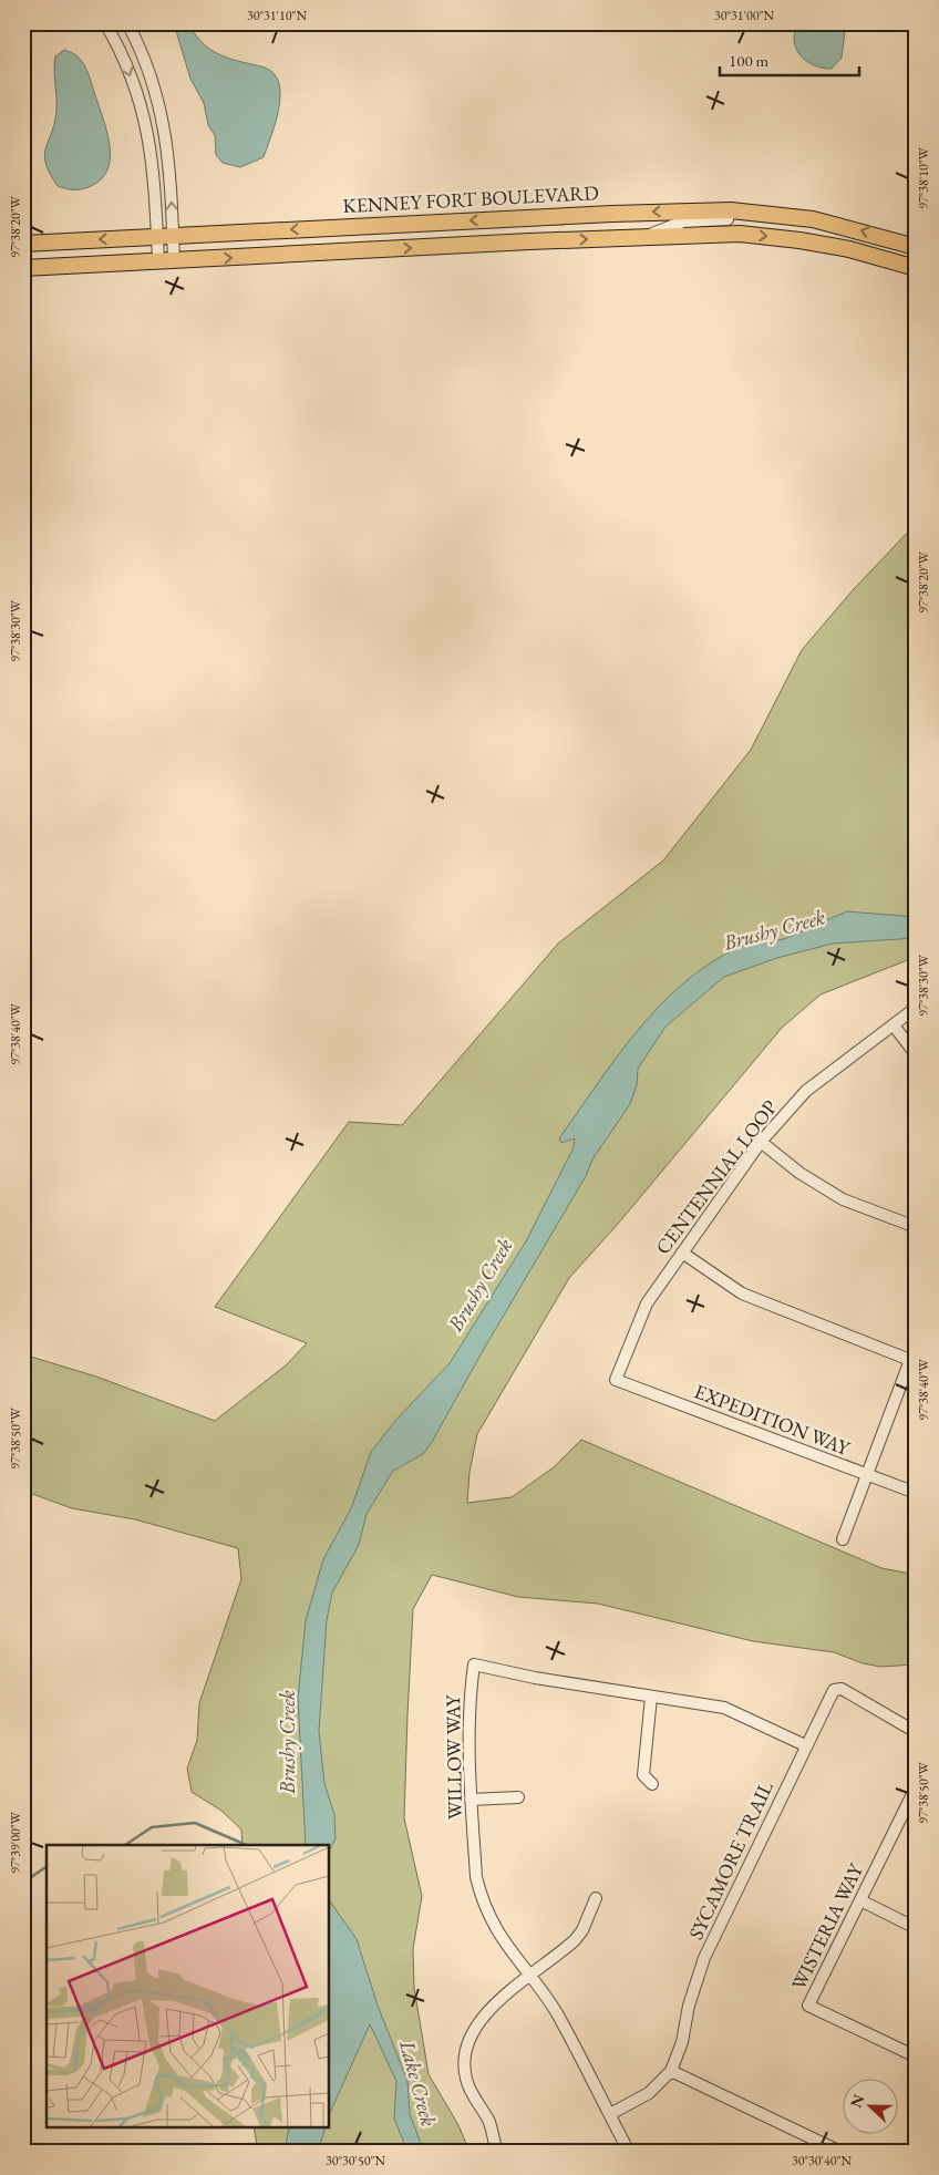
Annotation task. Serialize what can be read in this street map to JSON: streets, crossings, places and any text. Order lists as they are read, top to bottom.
{
  "streets": {
    "main road": ["KENNEY FORT BOULEVARD"],
    "street": [
      "CENTENNIAL LOOP",
      "EXPEDITION WAY",
      "WILLOW WAY",
      "SYCAMORE TRAIL",
      "WISTERIA WAY"
    ]
  },
  "crossings": [
    ["CENTENNIAL LOOP", "EXPEDITION WAY"],
    ["WILLOW WAY", "SYCAMORE TRAIL"]
  ],
  "water": ["Brushy Creek", "Lake Creek"],
  "scale_bar": "100 m",
  "north": "left",
  "coordinates": [
    "30°31'10\"N",
    "30°31'00\"N",
    "97°38'10\"W",
    "97°38'20\"W",
    "97°38'30\"W",
    "97°38'40\"W",
    "97°38'50\"W",
    "97°39'00\"W",
    "30°30'50\"N",
    "30°30'40\"N"
  ]
}
